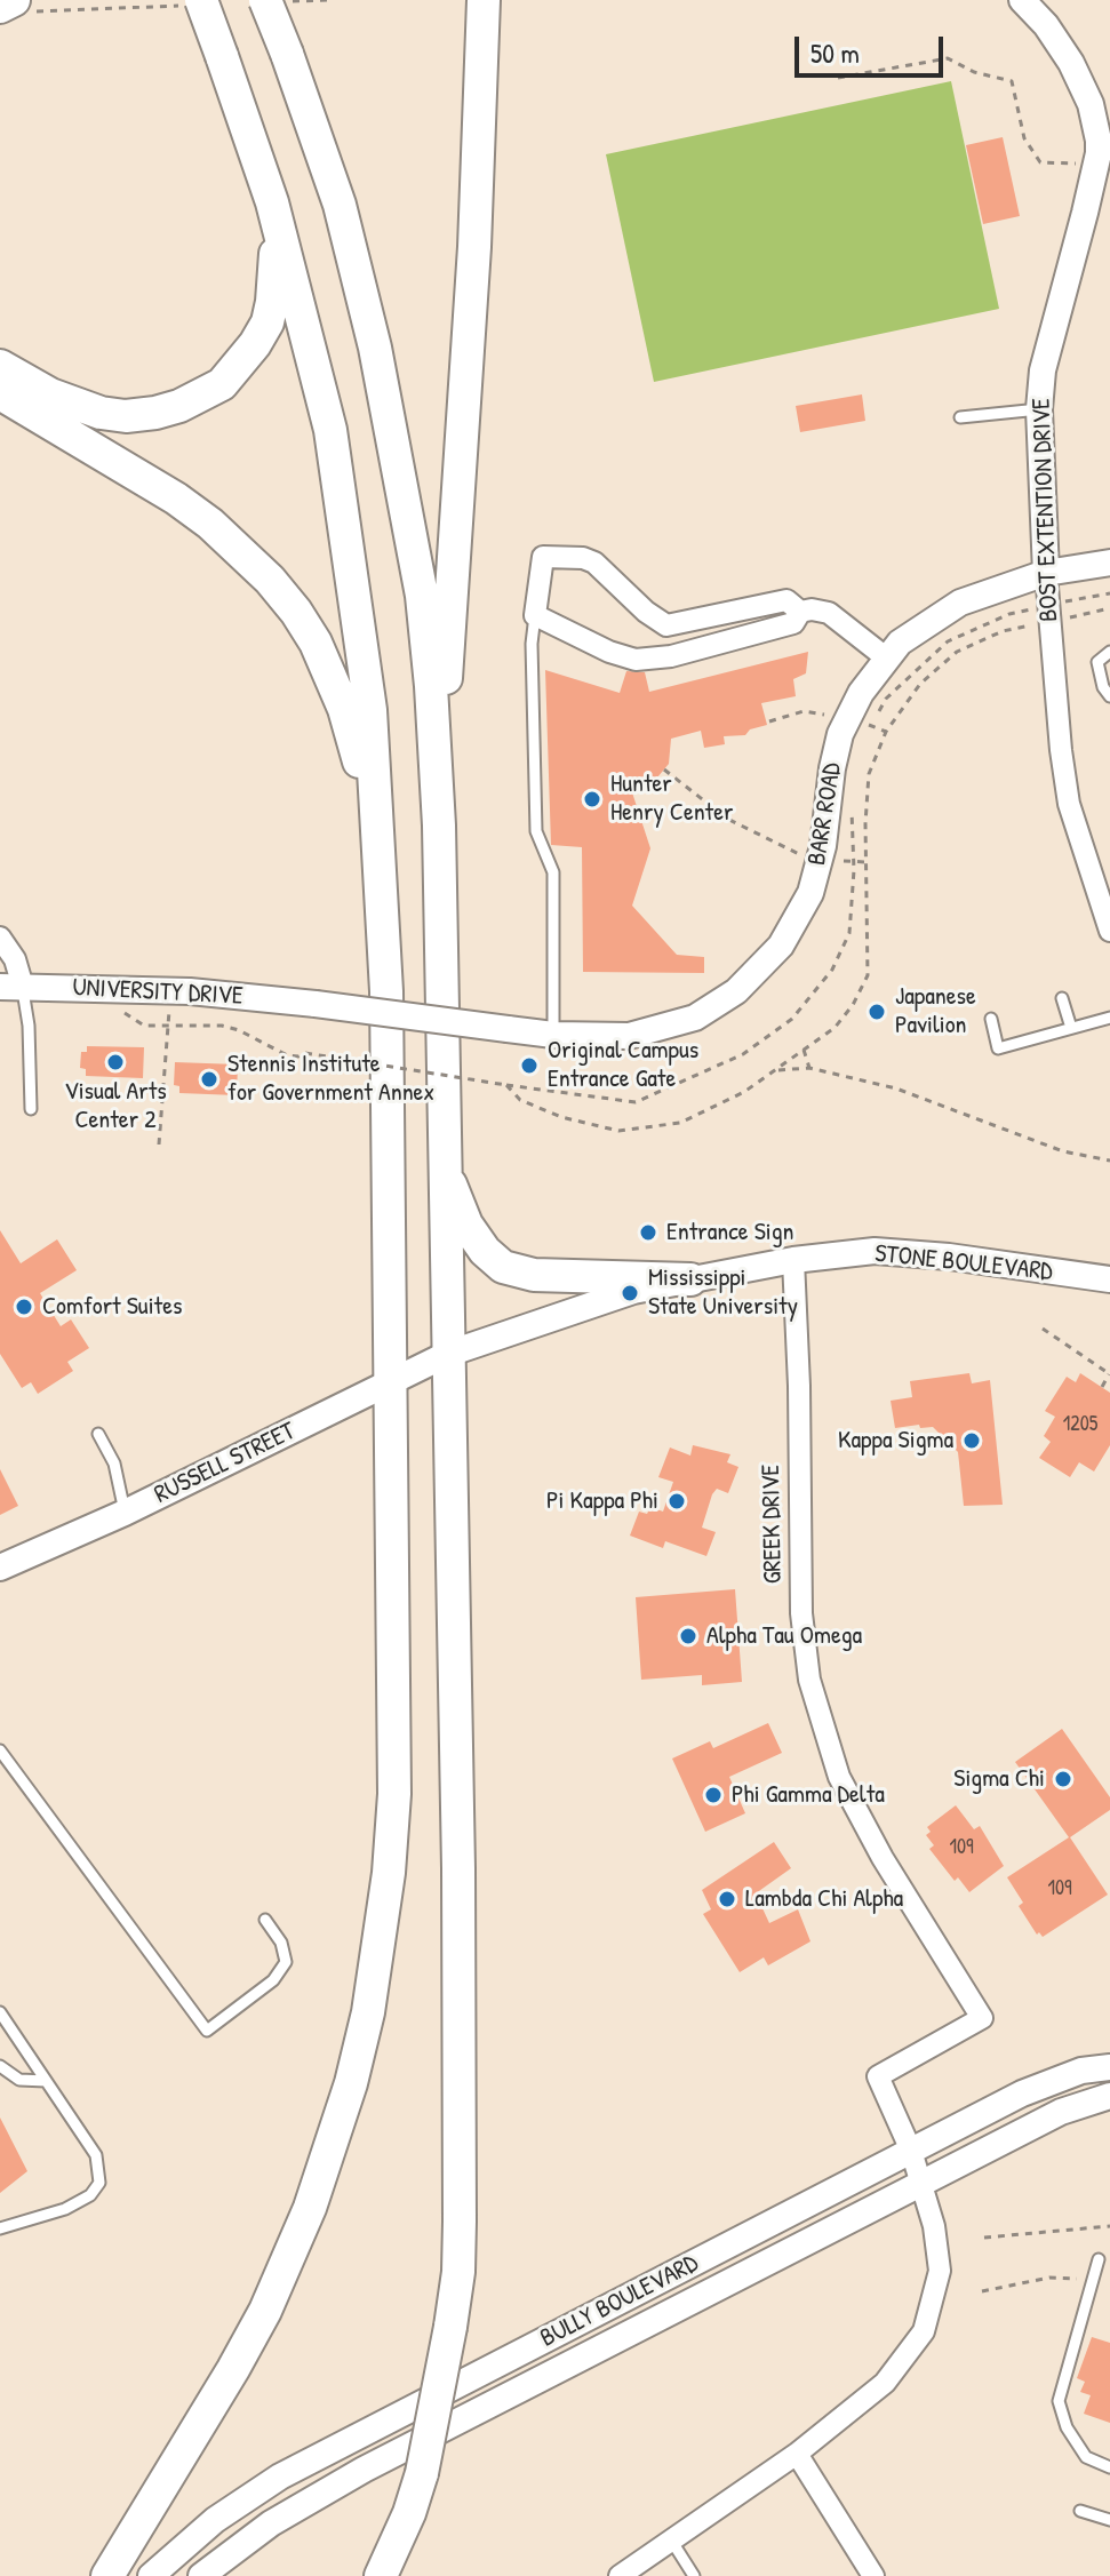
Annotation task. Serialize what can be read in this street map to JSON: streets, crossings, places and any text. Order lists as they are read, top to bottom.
{
  "streets": {
    "street": [
      "BOST EXTENTION DRIVE",
      "BARR ROAD",
      "UNIVERSITY DRIVE",
      "STONE BOULEVARD",
      "RUSSELL STREET",
      "GREEK DRIVE",
      "BULLY BOULEVARD"
    ]
  },
  "crossings": [
    ["BOST EXTENTION DRIVE", "BARR ROAD"],
    ["BARR ROAD", "UNIVERSITY DRIVE"],
    ["STONE BOULEVARD", "RUSSELL STREET"],
    ["STONE BOULEVARD", "GREEK DRIVE"],
    ["GREEK DRIVE", "BULLY BOULEVARD"]
  ],
  "places": [
    "Hunter Henry Center",
    "Japanese Pavilion",
    "Visual Arts Center 2",
    "Original Campus Entrance Gate",
    "Stennis Institute for Government Annex",
    "Entrance Sign",
    "Mississippi State University",
    "Comfort Suites",
    "Kappa Sigma",
    "Pi Kappa Phi",
    "Alpha Tau Omega",
    "Sigma Chi",
    "Phi Gamma Delta",
    "Lambda Chi Alpha"
  ],
  "house_numbers": ["1205", "109", "109"],
  "scale_bar": "50 m"
}
